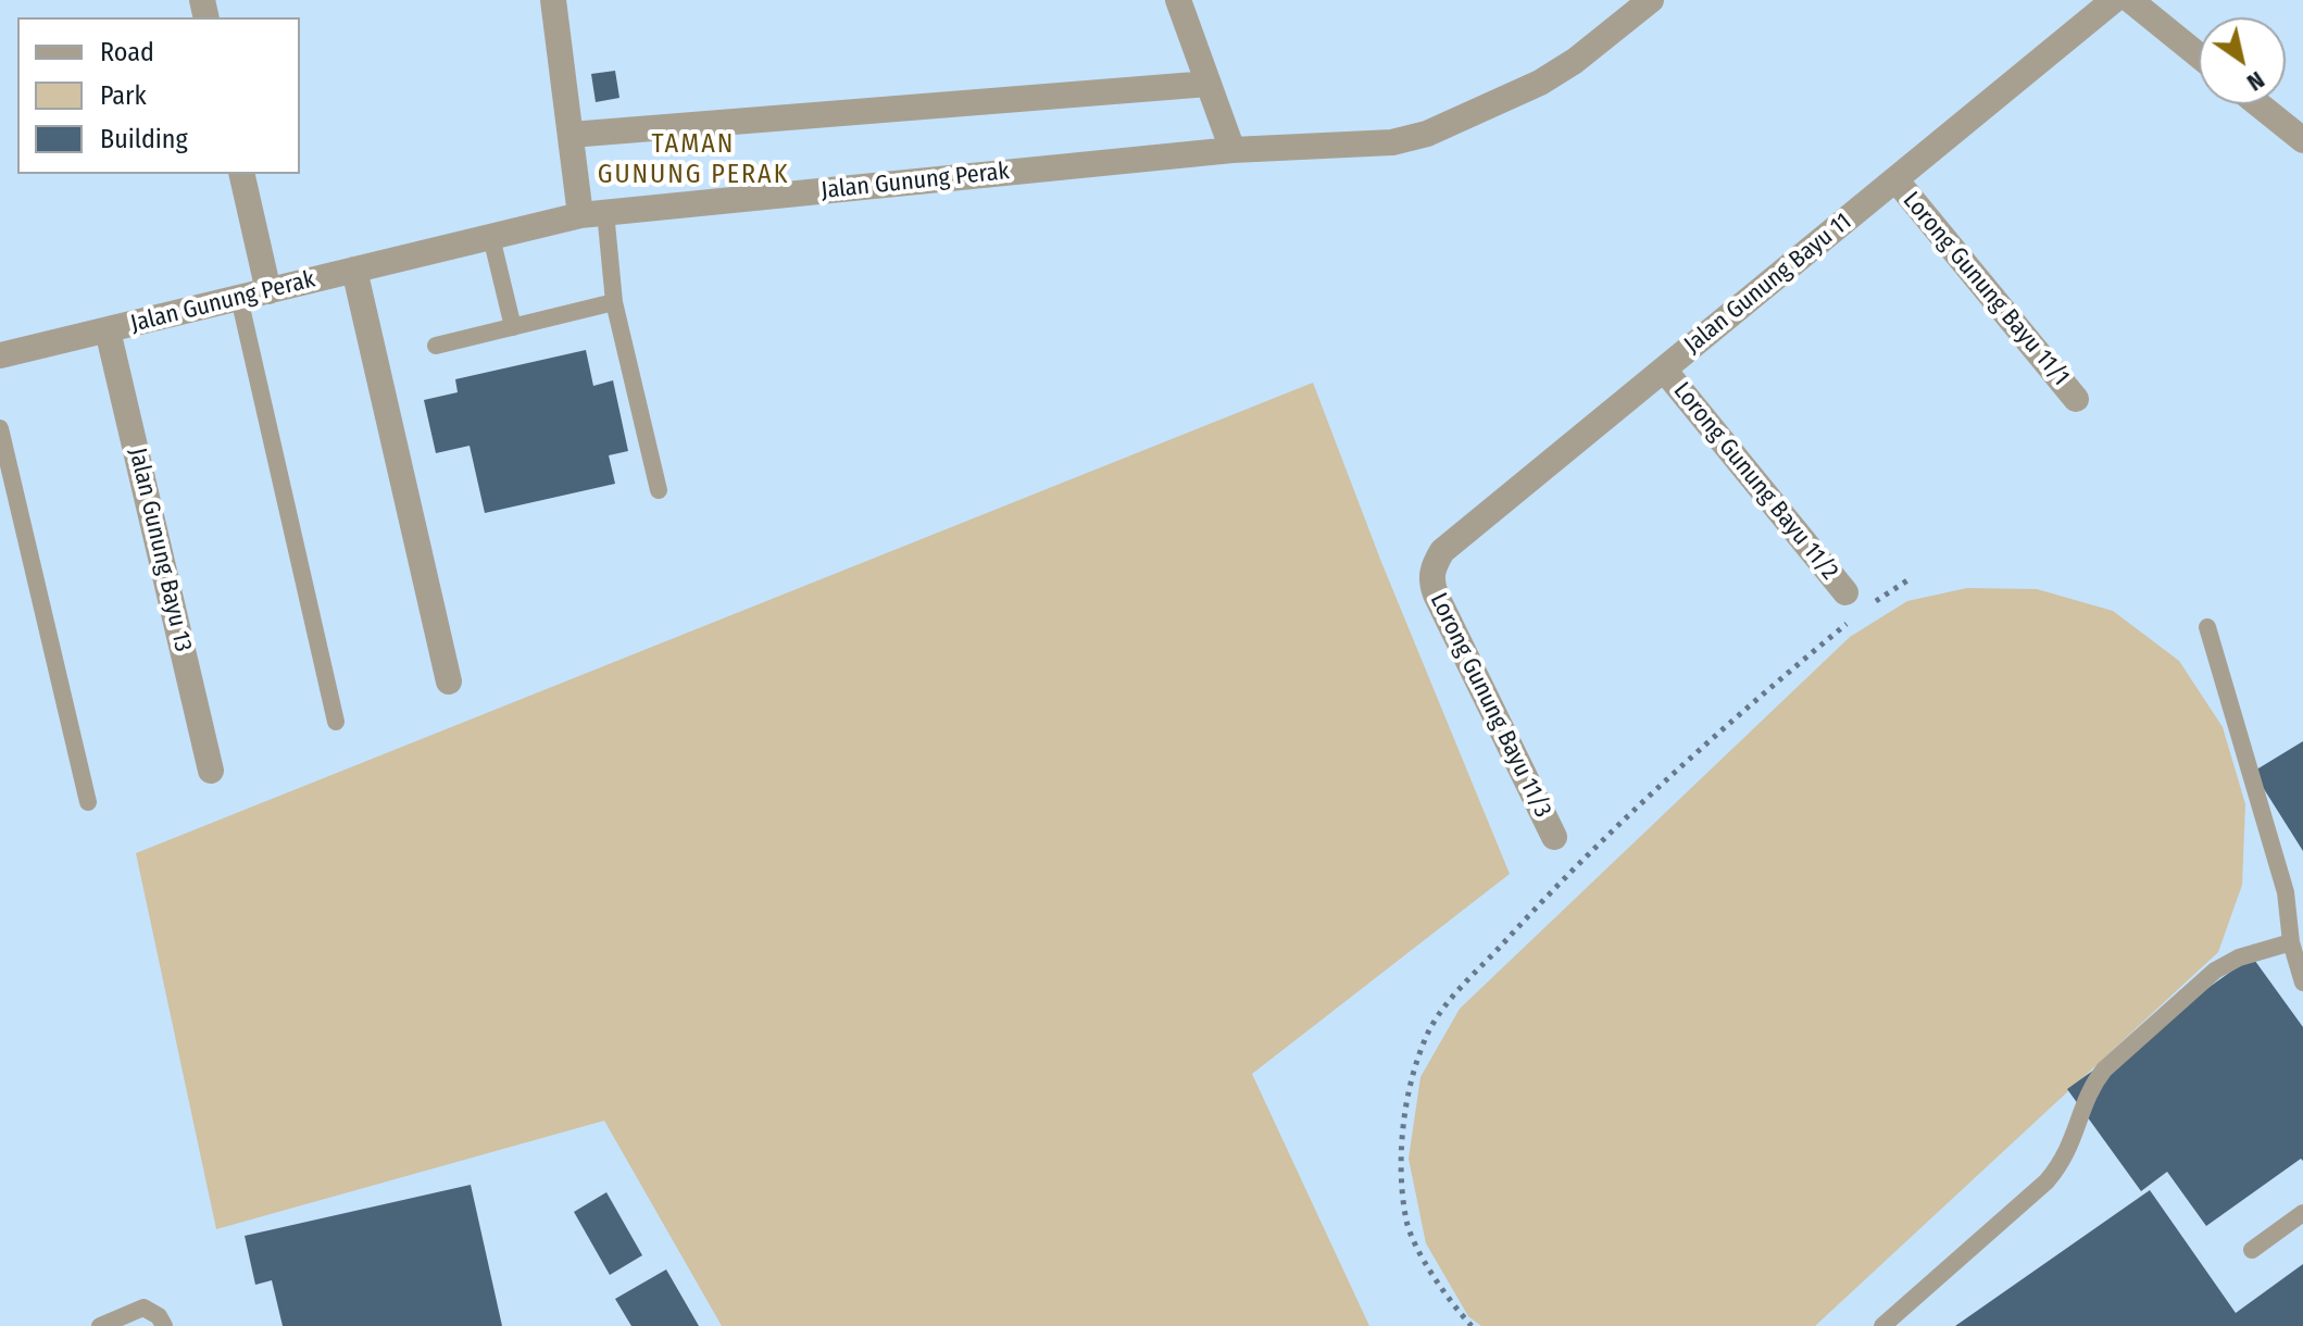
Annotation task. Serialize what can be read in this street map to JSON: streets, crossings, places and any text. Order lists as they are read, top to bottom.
{
  "streets": {
    "street": [
      "Jalan Gunung Perak",
      "Jalan Gunung Bayu 11",
      "Lorong Gunung Bayu 11/1",
      "Lorong Gunung Bayu 11/2",
      "Jalan Gunung Bayu 13",
      "Lorong Gunung Bayu 11/3"
    ]
  },
  "crossings": [
    ["Jalan Gunung Perak", "Jalan Gunung Bayu 13"],
    ["Jalan Gunung Bayu 11", "Lorong Gunung Bayu 11/1"],
    ["Jalan Gunung Bayu 11", "Lorong Gunung Bayu 11/2"],
    ["Jalan Gunung Bayu 11", "Lorong Gunung Bayu 11/3"]
  ],
  "districts": ["TAMAN GUNUNG PERAK"],
  "legend": ["Road", "Park", "Building"],
  "north": "bottom right"
}
